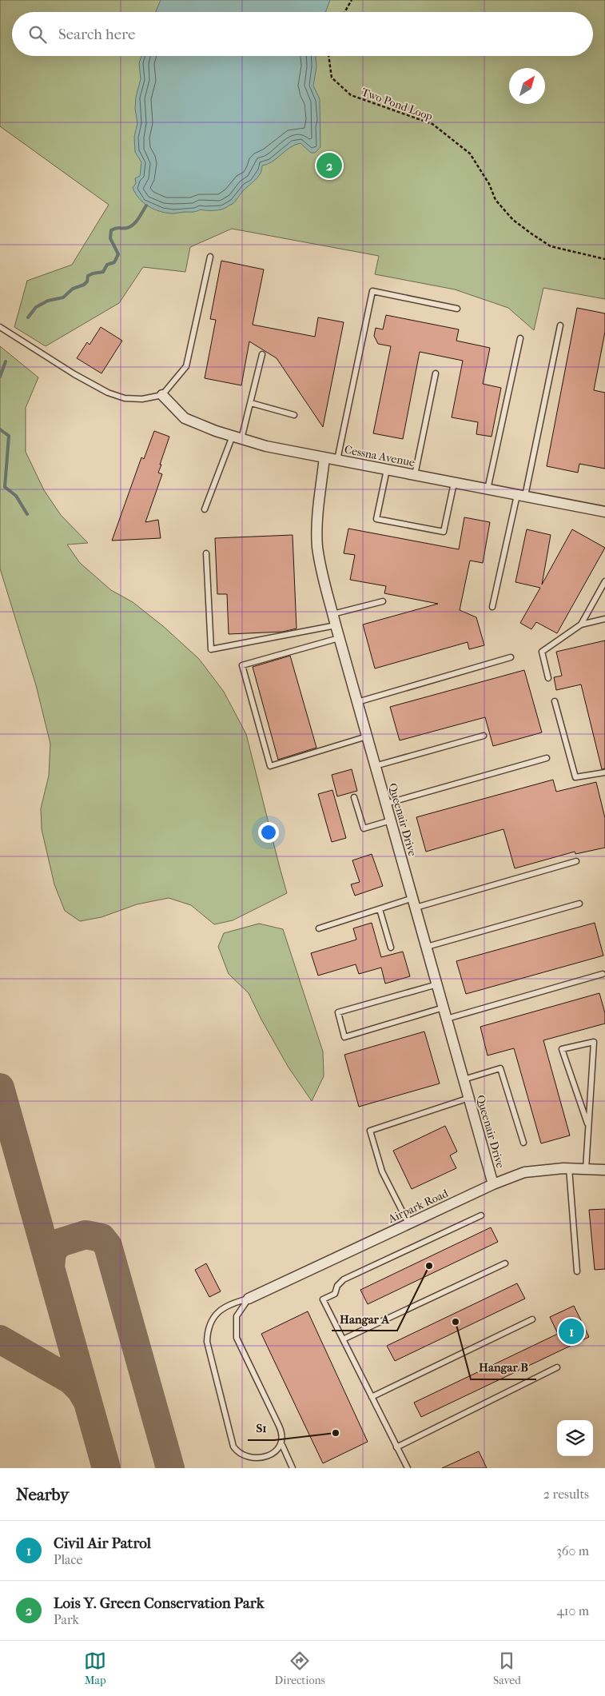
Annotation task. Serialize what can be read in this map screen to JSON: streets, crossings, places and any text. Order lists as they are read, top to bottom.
{
  "streets": {
    "street": ["Cessna Avenue", "Queenair Drive", "Airpark Road"],
    "path": ["Two Pond Loop"]
  },
  "crossings": [
    ["Cessna Avenue", "Queenair Drive"],
    ["Queenair Drive", "Airpark Road"]
  ],
  "places": ["Hangar A", "Hangar B", "S1"],
  "north": "top right",
  "page": {
    "search": "Search here",
    "pins": ["2", "1"],
    "heading": ["Nearby", "2 results"],
    "list": [
      {
        "mark": "1",
        "name": "Civil Air Patrol",
        "note": "Place",
        "value": "360 m"
      },
      {
        "mark": "2",
        "name": "Lois Y. Green Conservation Park",
        "note": "Park",
        "value": "410 m"
      }
    ],
    "nav": ["Map", "Directions", "Saved"]
  }
}
